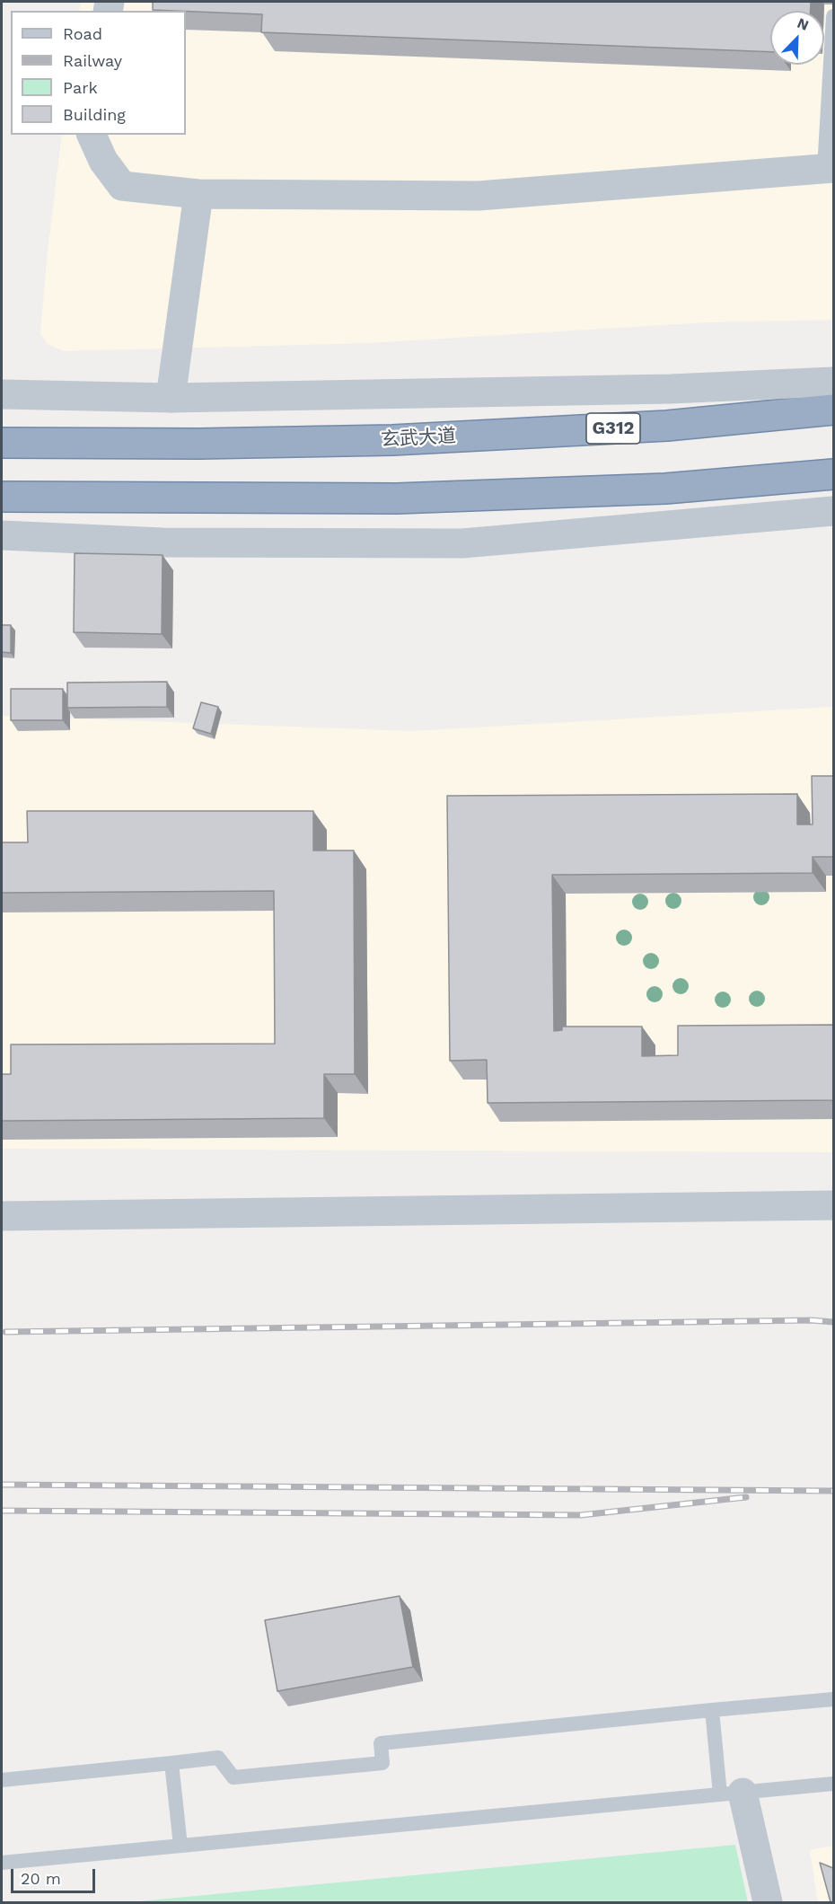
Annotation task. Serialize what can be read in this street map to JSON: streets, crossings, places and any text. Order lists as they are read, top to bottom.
{
  "streets": {
    "highway": ["G312", "玄武大道"]
  },
  "legend": [
    "Road",
    "Railway",
    "Park",
    "Building"
  ],
  "scale_bar": "20 m",
  "north": "top right"
}
